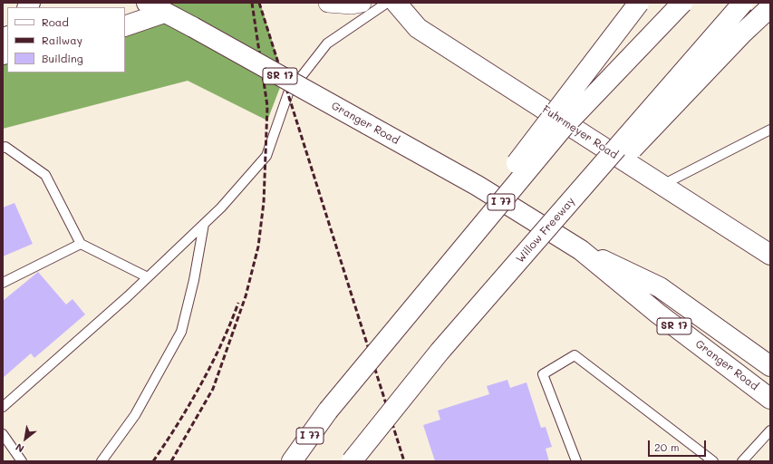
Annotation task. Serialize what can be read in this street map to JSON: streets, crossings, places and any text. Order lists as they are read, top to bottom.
{
  "streets": {
    "main road": [
      "SR 17",
      "Granger Road",
      "Fuhrmeyer Road",
      "I 77",
      "Willow Freeway"
    ]
  },
  "legend": ["Road", "Railway", "Building"],
  "scale_bar": "20 m",
  "north": "bottom left"
}
